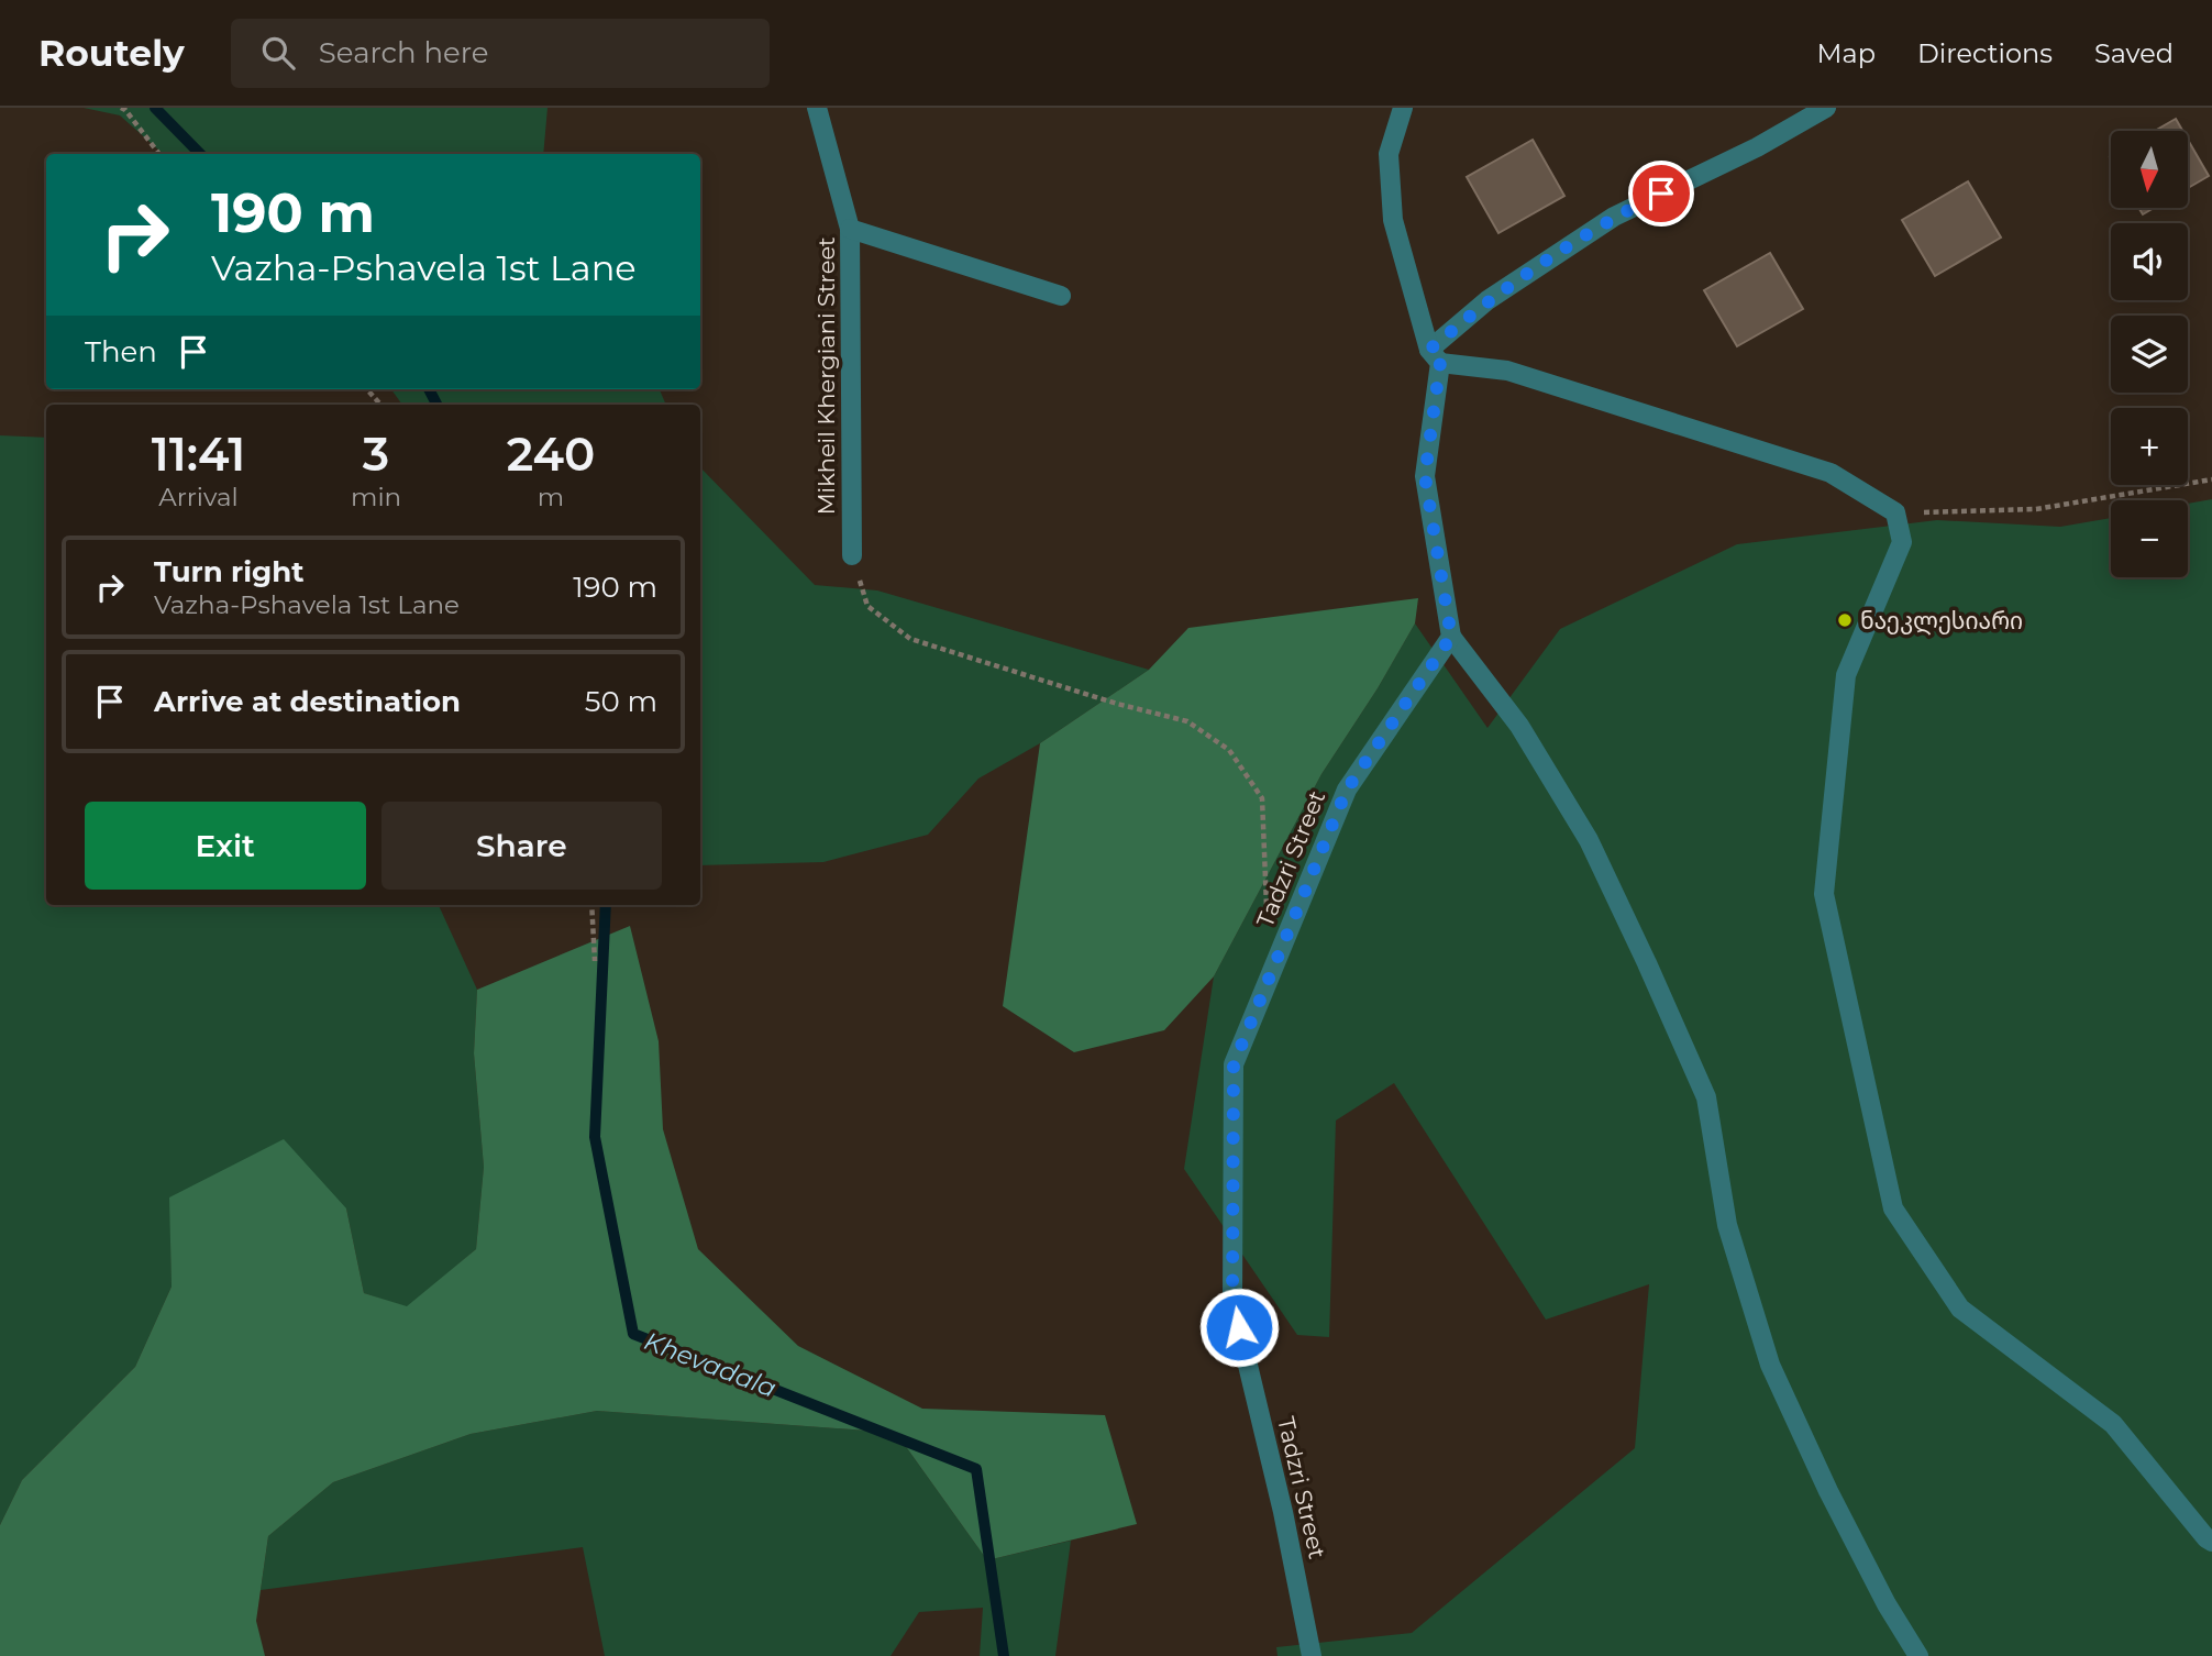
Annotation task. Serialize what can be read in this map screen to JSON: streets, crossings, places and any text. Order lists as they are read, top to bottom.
{
  "streets": {
    "street": ["Mikheil Khergiani Street", "Tadzri Street"]
  },
  "water": ["Khevadala"],
  "places": ["ნაეკლესიარი"],
  "north": "bottom",
  "page": {
    "header": "Routely",
    "search": "Search here",
    "nav": ["Map", "Directions", "Saved"],
    "map_buttons": ["+", "−"],
    "turn": ["190 m", "Vazha-Pshavela 1st Lane"],
    "then": "Then",
    "eta": [
      "11:41",
      "Arrival",
      "3",
      "min",
      "240",
      "m"
    ],
    "list": [
      {
        "name": "Turn right",
        "note": "Vazha-Pshavela 1st Lane",
        "value": "190 m"
      },
      {
        "name": "Arrive at destination",
        "value": "50 m"
      }
    ],
    "buttons": ["Exit", "Share"]
  }
}
